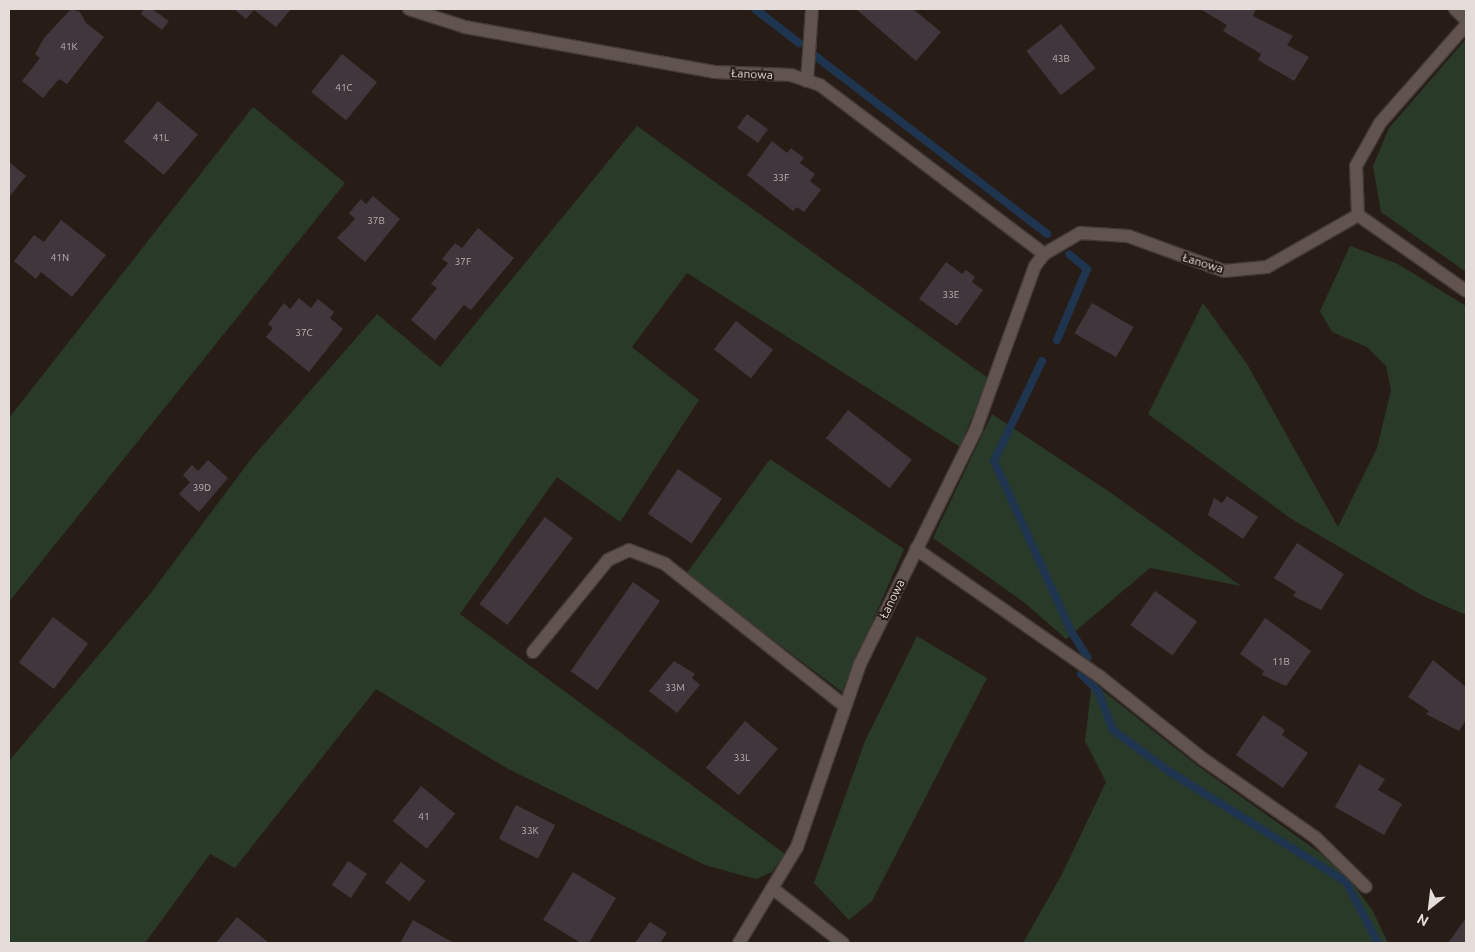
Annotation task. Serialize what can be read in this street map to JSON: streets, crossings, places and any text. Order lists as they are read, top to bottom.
{
  "streets": {
    "street": ["Łanowa"]
  },
  "house_numbers": [
    "41K",
    "43B",
    "41C",
    "41L",
    "33F",
    "37B",
    "41N",
    "37F",
    "33E",
    "37C",
    "39D",
    "11B",
    "33M",
    "33L",
    "41",
    "33K"
  ],
  "north": "bottom left"
}
